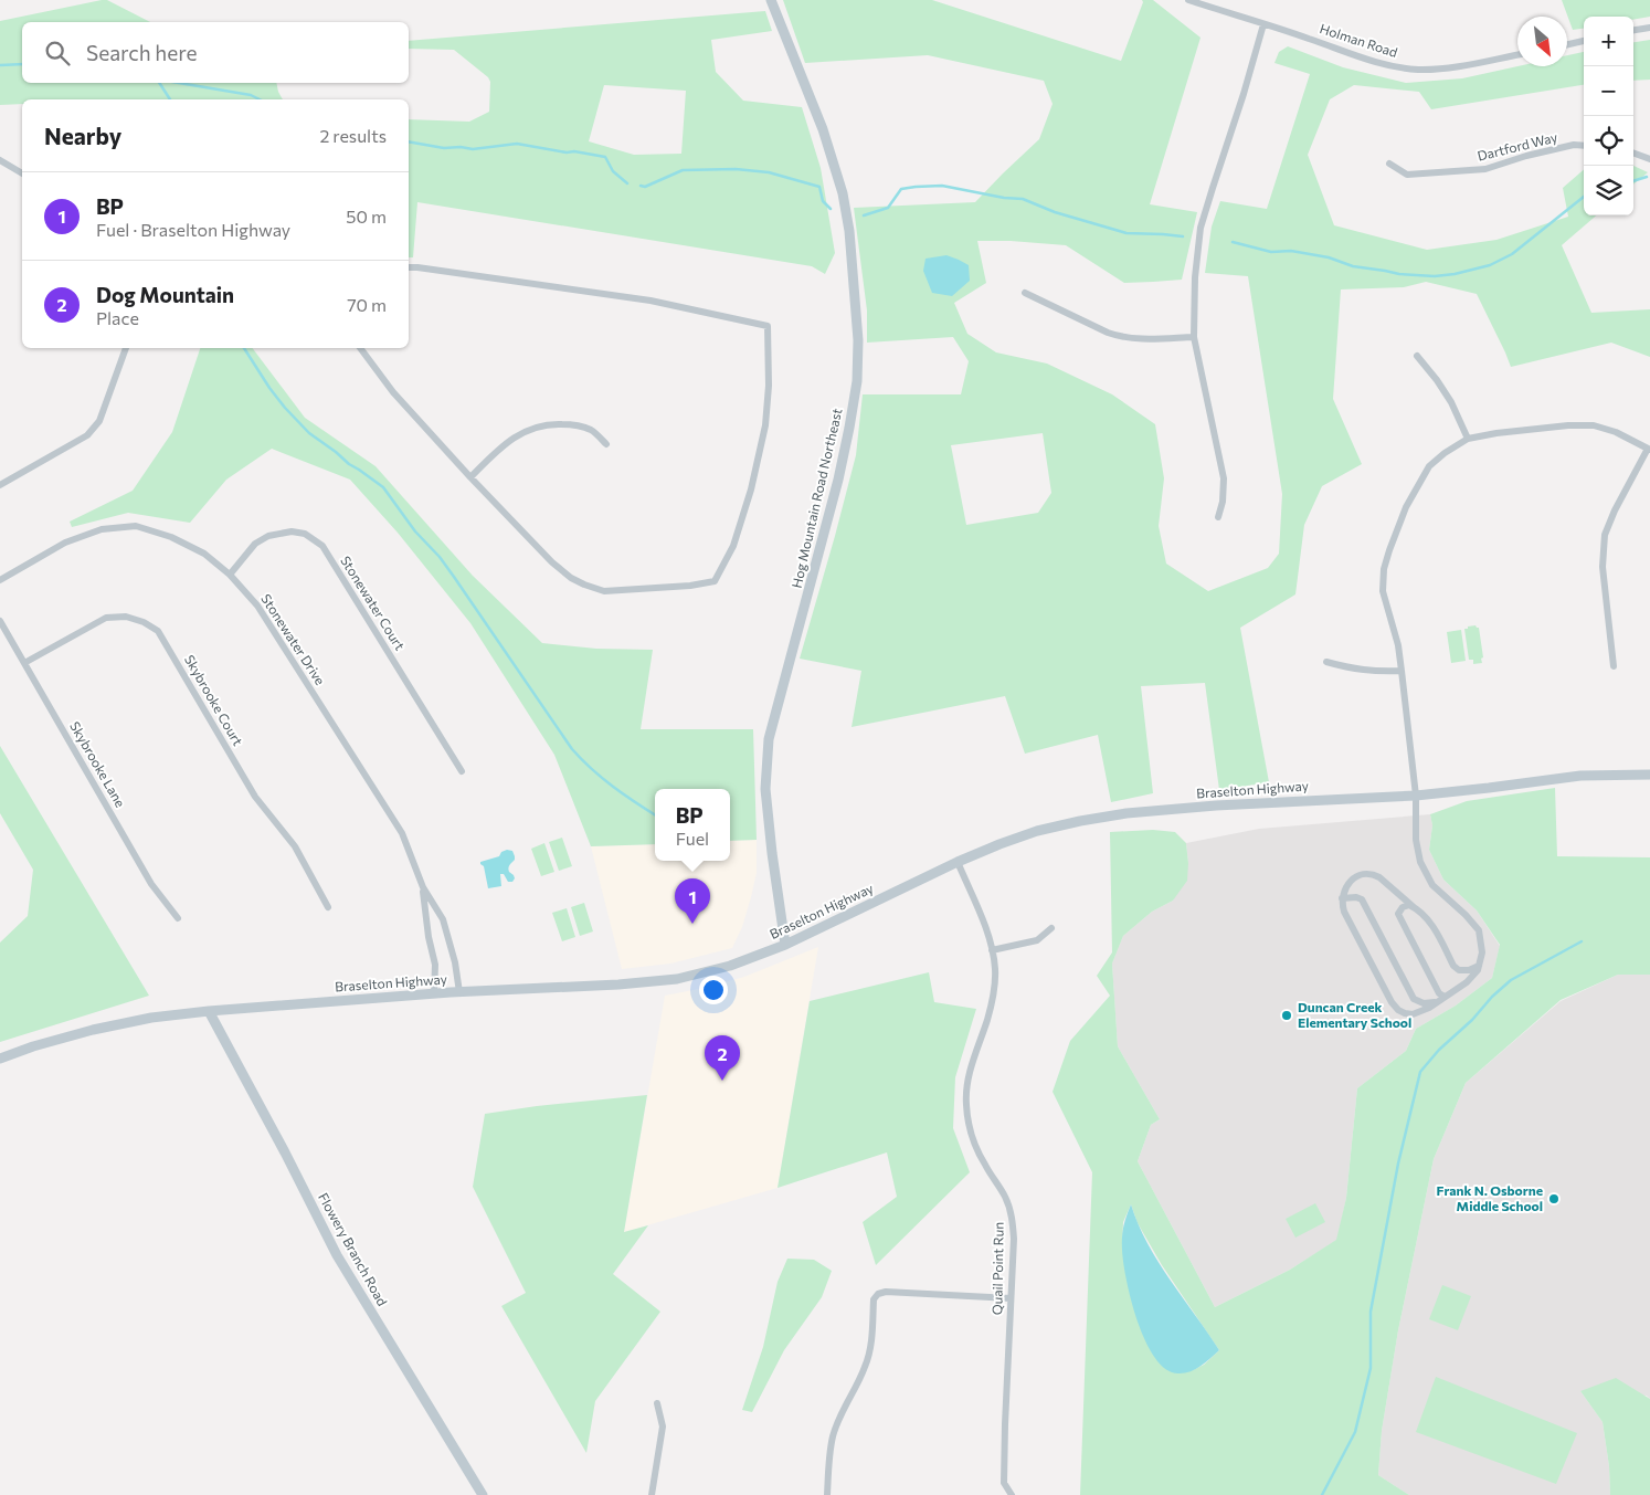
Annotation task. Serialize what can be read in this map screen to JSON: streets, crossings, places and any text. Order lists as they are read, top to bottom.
{
  "streets": {
    "main road": ["Hog Mountain Road Northeast", "Braselton Highway", "Flowery Branch Road"],
    "street": [
      "Holman Road",
      "Dartford Way",
      "Stonewater Court",
      "Stonewater Drive",
      "Skybrooke Court",
      "Skybrooke Lane",
      "Quail Point Run"
    ]
  },
  "crossings": [
    ["Hog Mountain Road Northeast", "Braselton Highway"],
    ["Stonewater Court", "Stonewater Drive"],
    ["Stonewater Drive", "Braselton Highway"],
    ["Skybrooke Court", "Skybrooke Lane"],
    ["Braselton Highway", "Flowery Branch Road"],
    ["Braselton Highway", "Quail Point Run"]
  ],
  "places": ["Duncan Creek Elementary School", "Frank N. Osborne Middle School"],
  "north": "bottom right",
  "page": {
    "map_buttons": ["+", "−"],
    "search": "Search here",
    "heading": ["Nearby", "2 results"],
    "list": [
      {
        "mark": "1",
        "name": "BP",
        "note": "Fuel · Braselton Highway",
        "value": "50 m"
      },
      {
        "mark": "2",
        "name": "Dog Mountain",
        "note": "Place",
        "value": "70 m"
      }
    ],
    "popup": ["BP", "Fuel"],
    "pins": ["1", "2"]
  }
}
